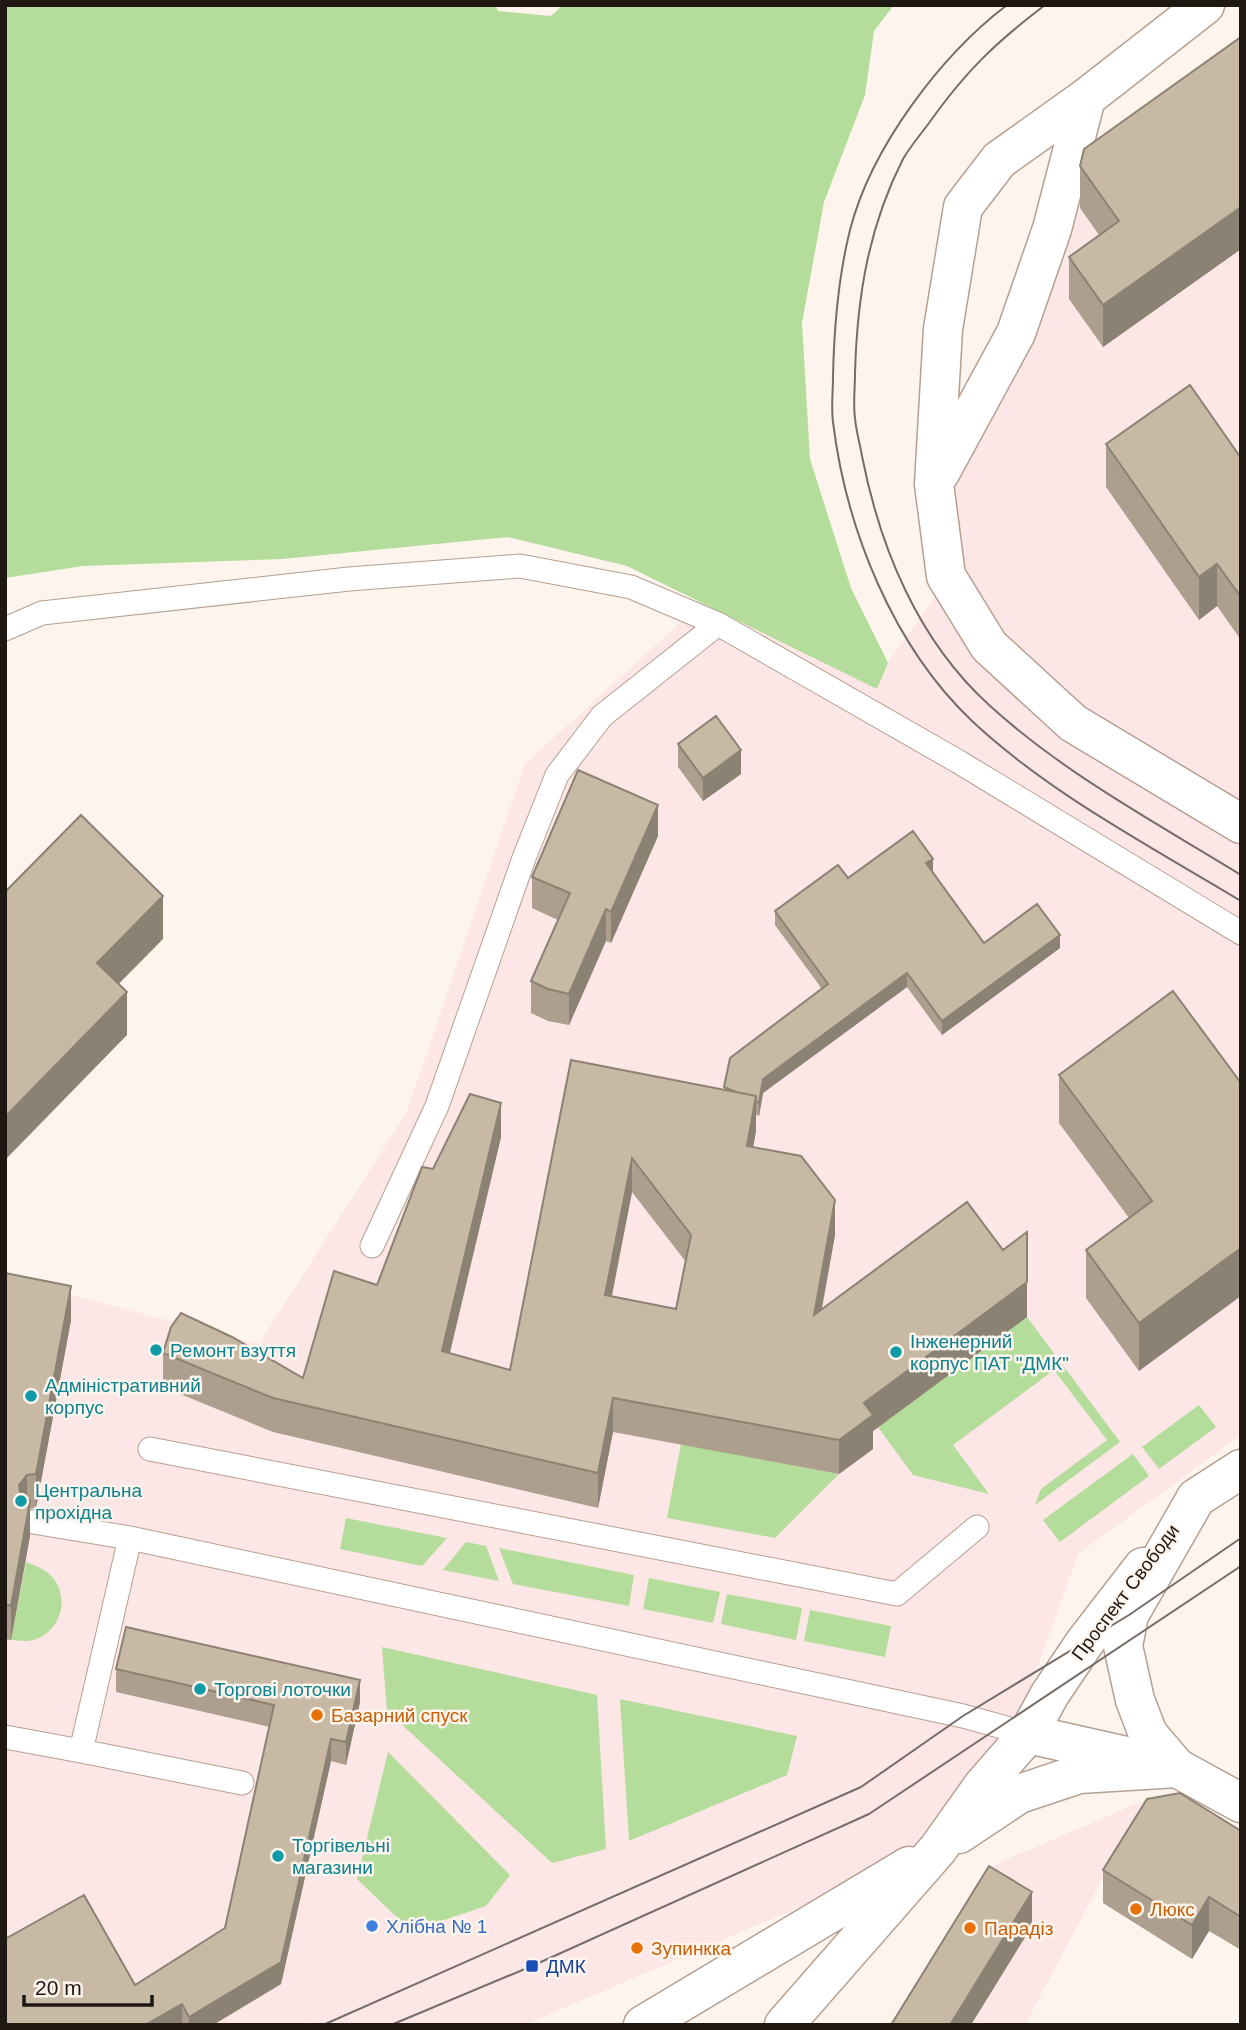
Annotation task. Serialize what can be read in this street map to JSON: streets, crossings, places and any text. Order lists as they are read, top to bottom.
{
  "streets": {
    "street": ["Проспект Свободи"]
  },
  "places": {
    "other": [
      "Ремонт взуття",
      "Інженерний корпус ПАТ \"ДМК\"",
      "Адміністративний корпус",
      "Центральна прохідна",
      "Торгові лоточки",
      "Базарний спуск",
      "Торгівельні магазини",
      "Люкс",
      "Хлібна № 1",
      "Парадіз",
      "Зупинкка"
    ],
    "transit": ["ДМК"]
  },
  "scale_bar": "20 m"
}
